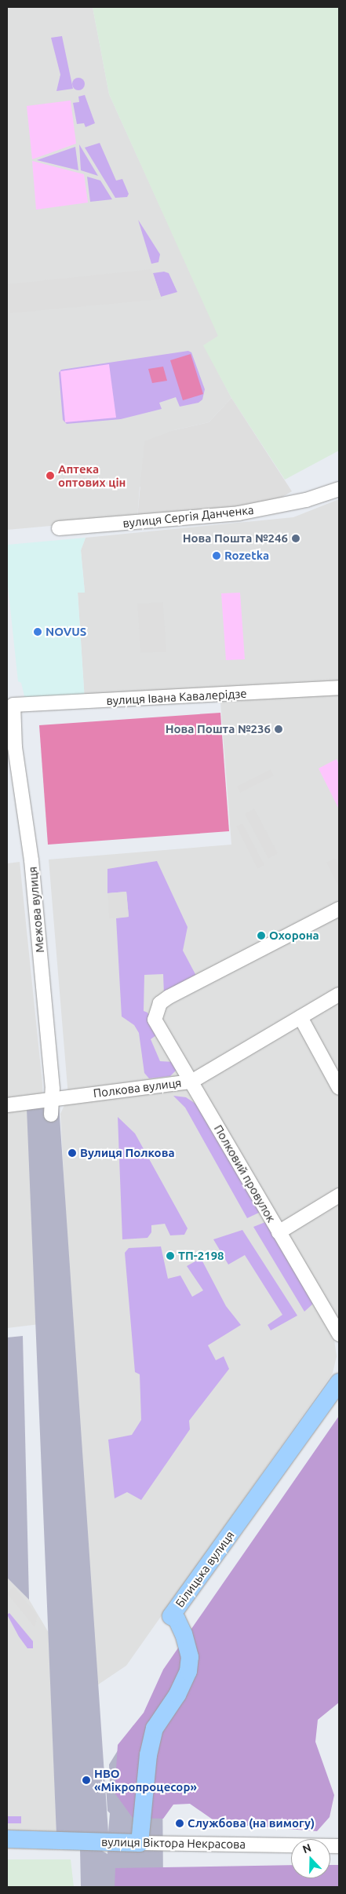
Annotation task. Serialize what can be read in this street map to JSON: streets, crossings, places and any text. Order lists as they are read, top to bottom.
{
  "streets": {
    "main road": ["Білицька вулиця", "вулиця Віктора Некрасова"],
    "street": [
      "вулиця Сергія Данченка",
      "вулиця Івана Кавалерідзе",
      "Межова вулиця",
      "Полкова вулиця",
      "Полковий провулок"
    ]
  },
  "crossings": [
    ["вулиця Івана Кавалерідзе", "Межова вулиця"],
    ["Межова вулиця", "Полкова вулиця"],
    ["Полкова вулиця", "Полковий провулок"],
    ["Білицька вулиця", "вулиця Віктора Некрасова"]
  ],
  "places": [
    "Аптека оптових цін",
    "Нова Пошта №246",
    "Rozetka",
    "NOVUS",
    "Нова Пошта №236",
    "Охорона",
    "Вулиця Полкова",
    "ТП-2198",
    "НВО «Мікропроцесор»",
    "Службова (на вимогу)"
  ],
  "north": "top"
}
